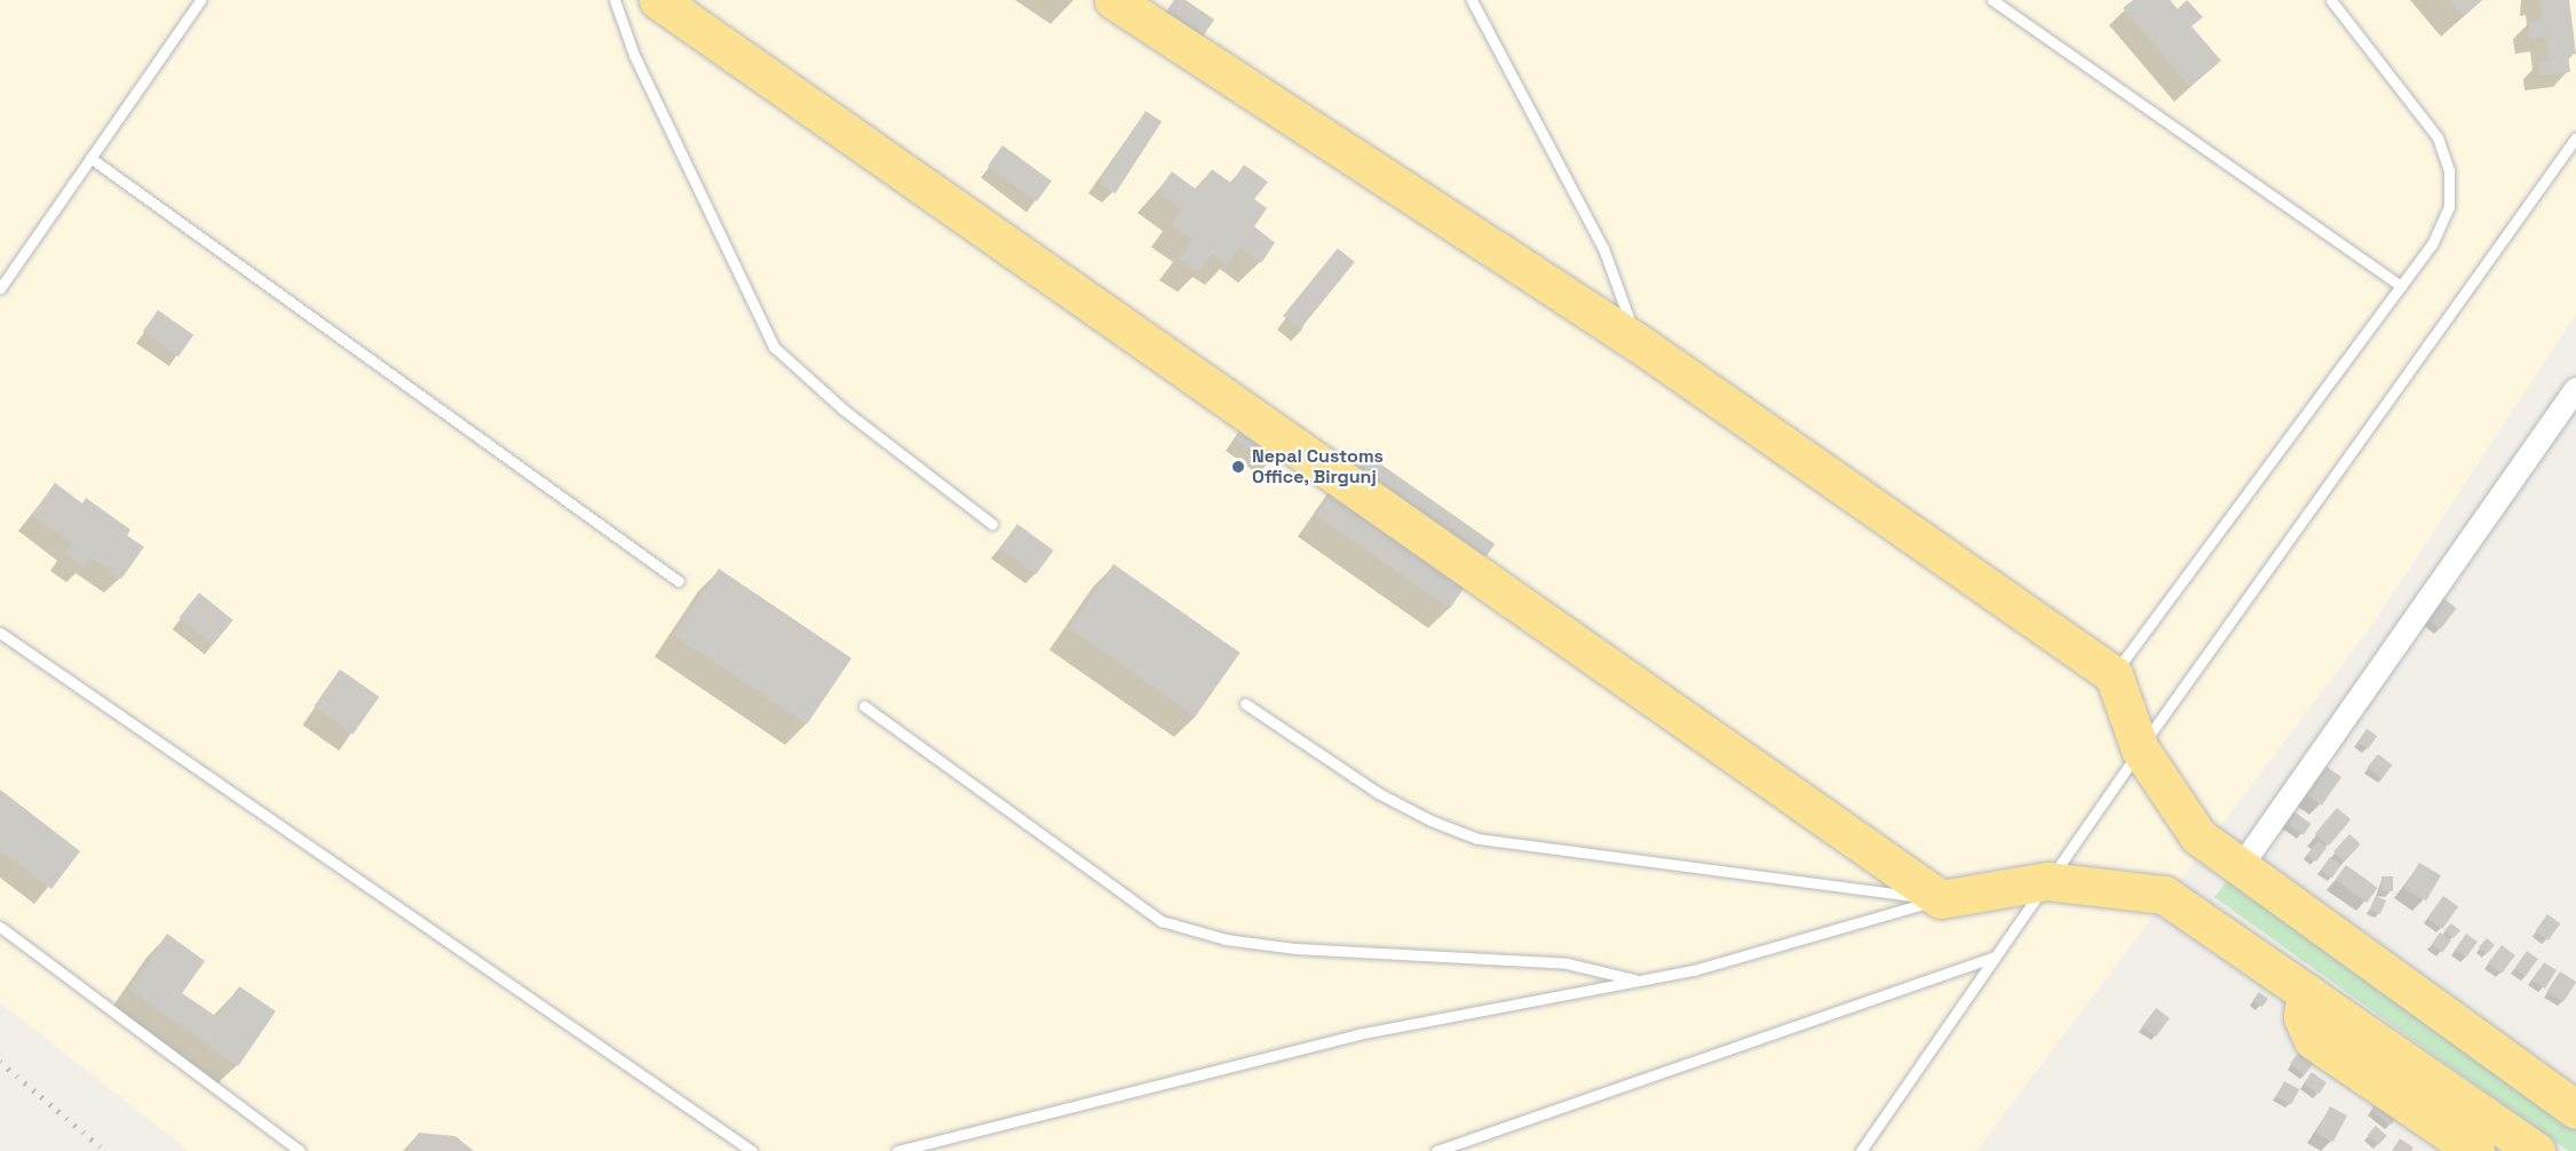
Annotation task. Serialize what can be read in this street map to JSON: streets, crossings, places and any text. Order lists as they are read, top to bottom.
{
  "places": ["Nepal Customs Office, Birgunj"]
}
